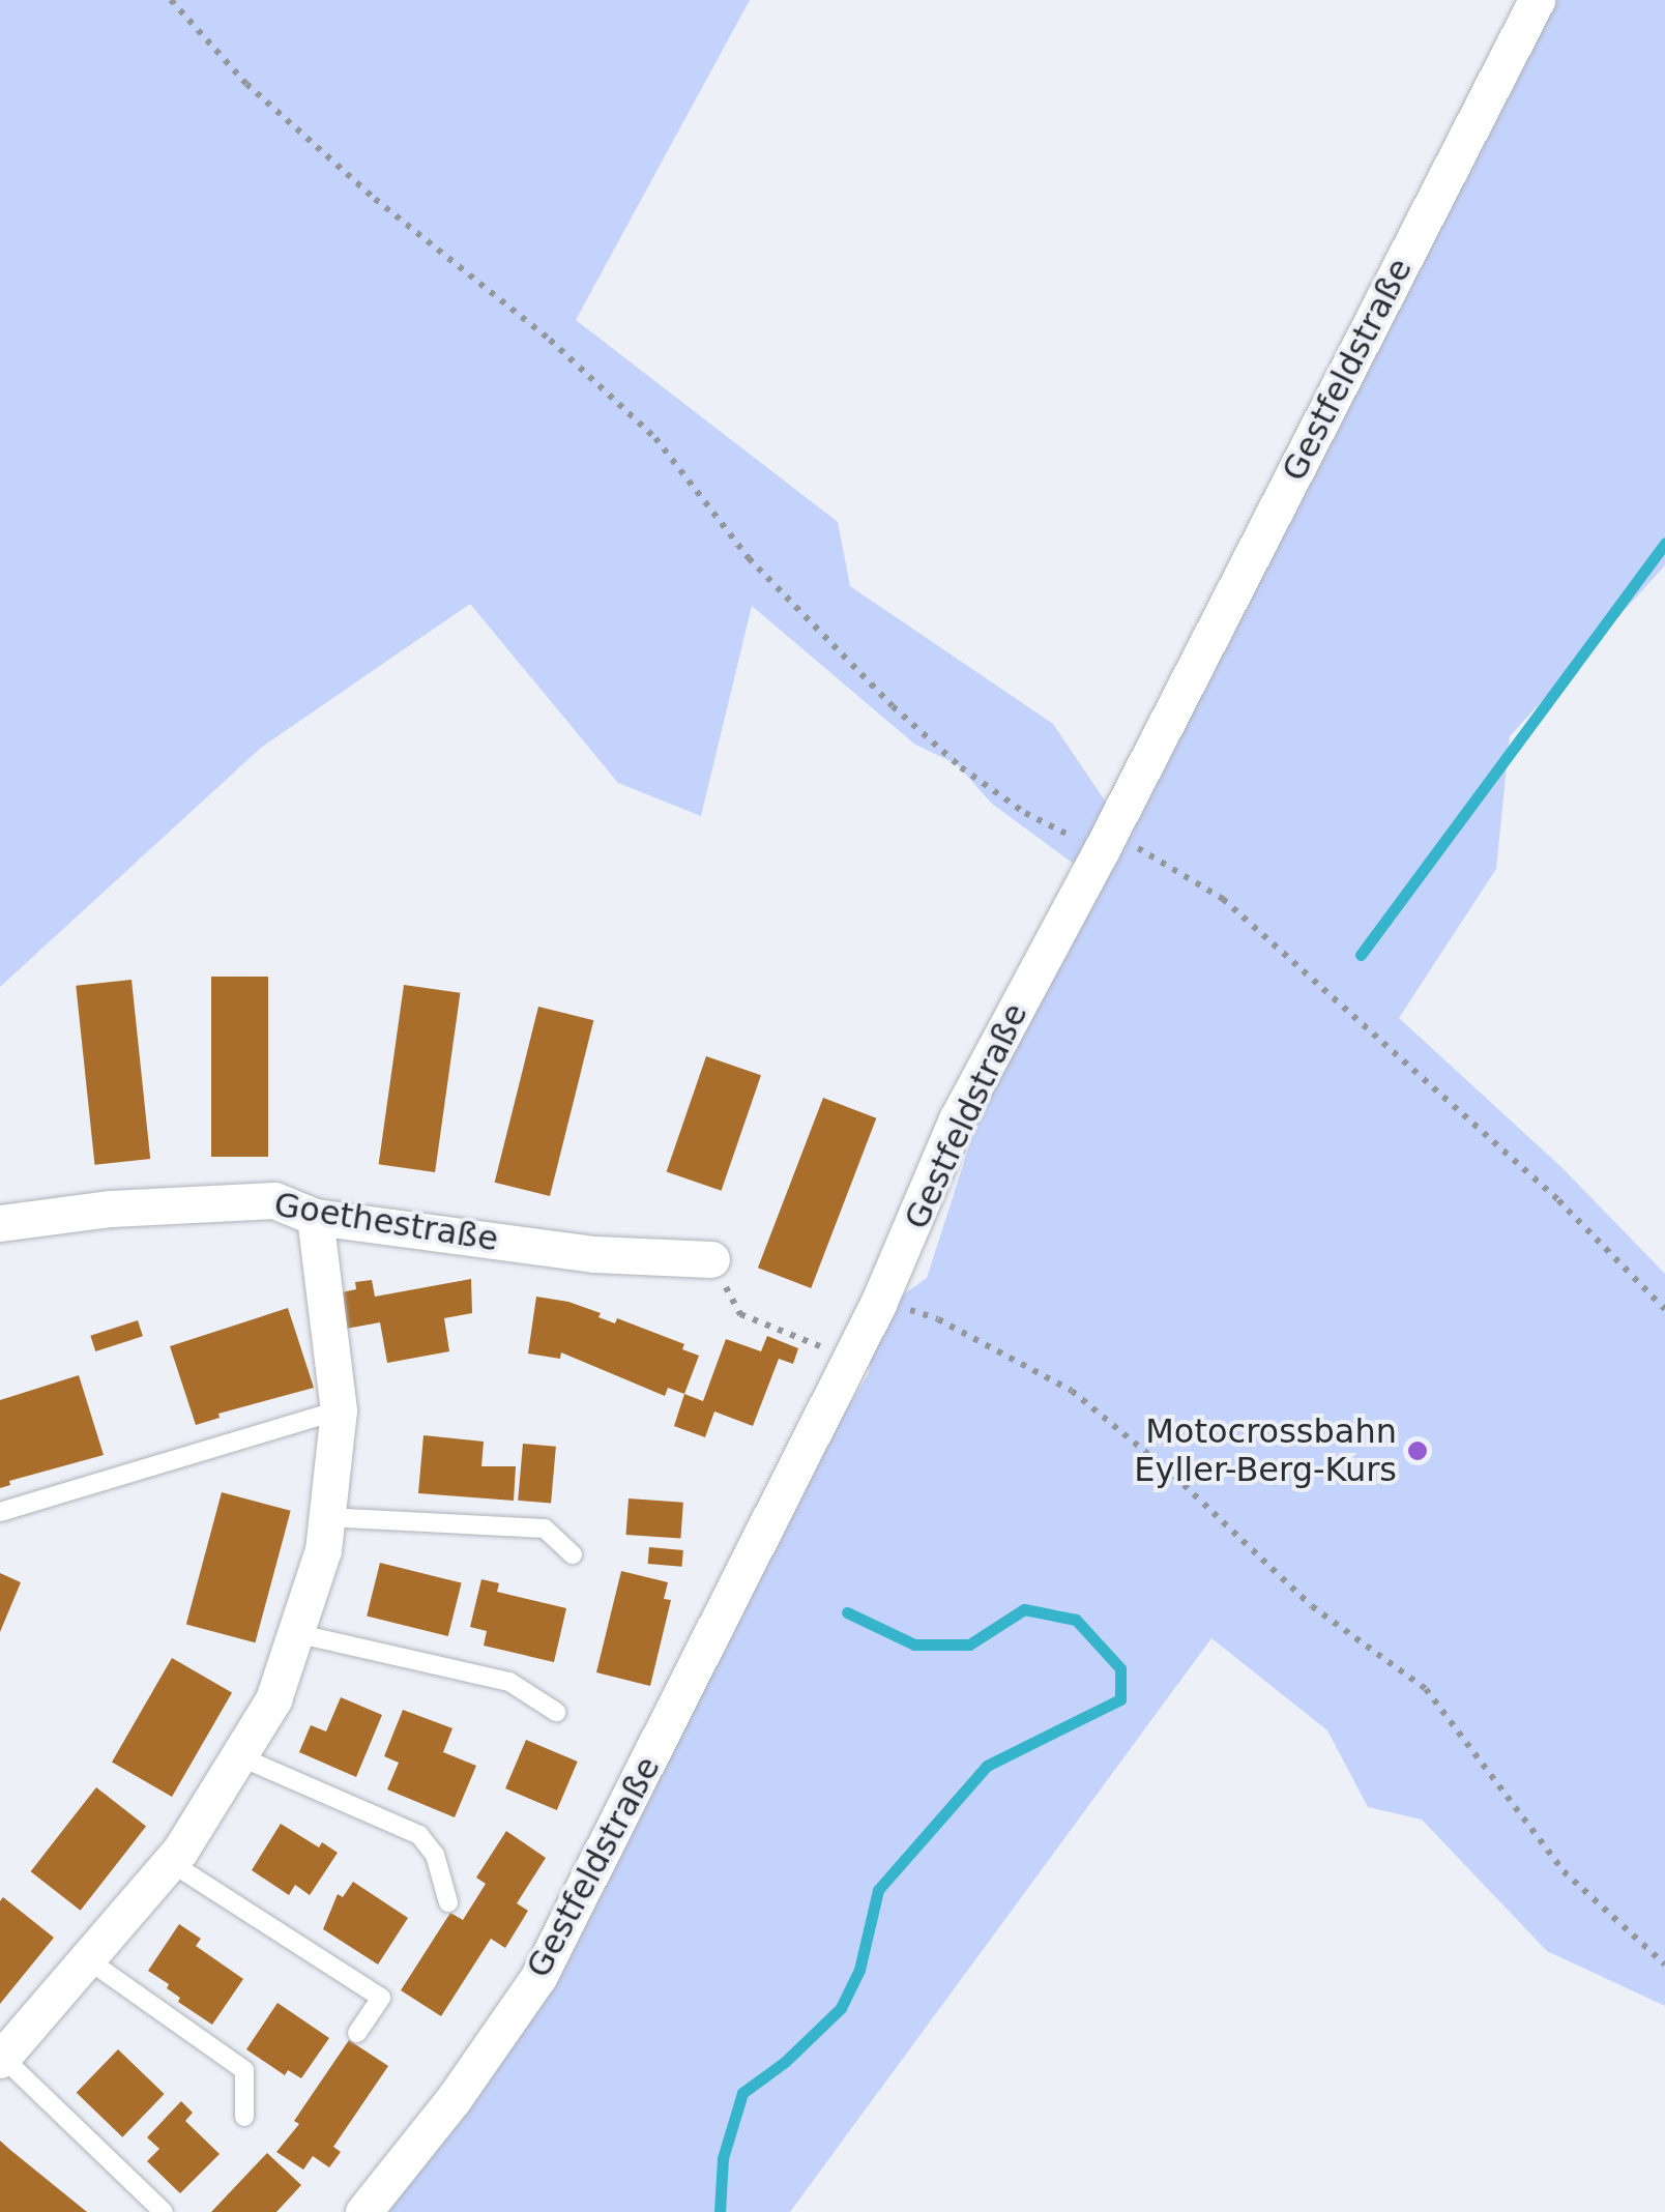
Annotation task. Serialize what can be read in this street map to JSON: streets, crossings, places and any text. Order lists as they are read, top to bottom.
{
  "streets": {
    "street": ["Gestfeldstraße", "Goethestraße"]
  },
  "places": ["Motocrossbahn Eyller-Berg-Kurs"]
}
